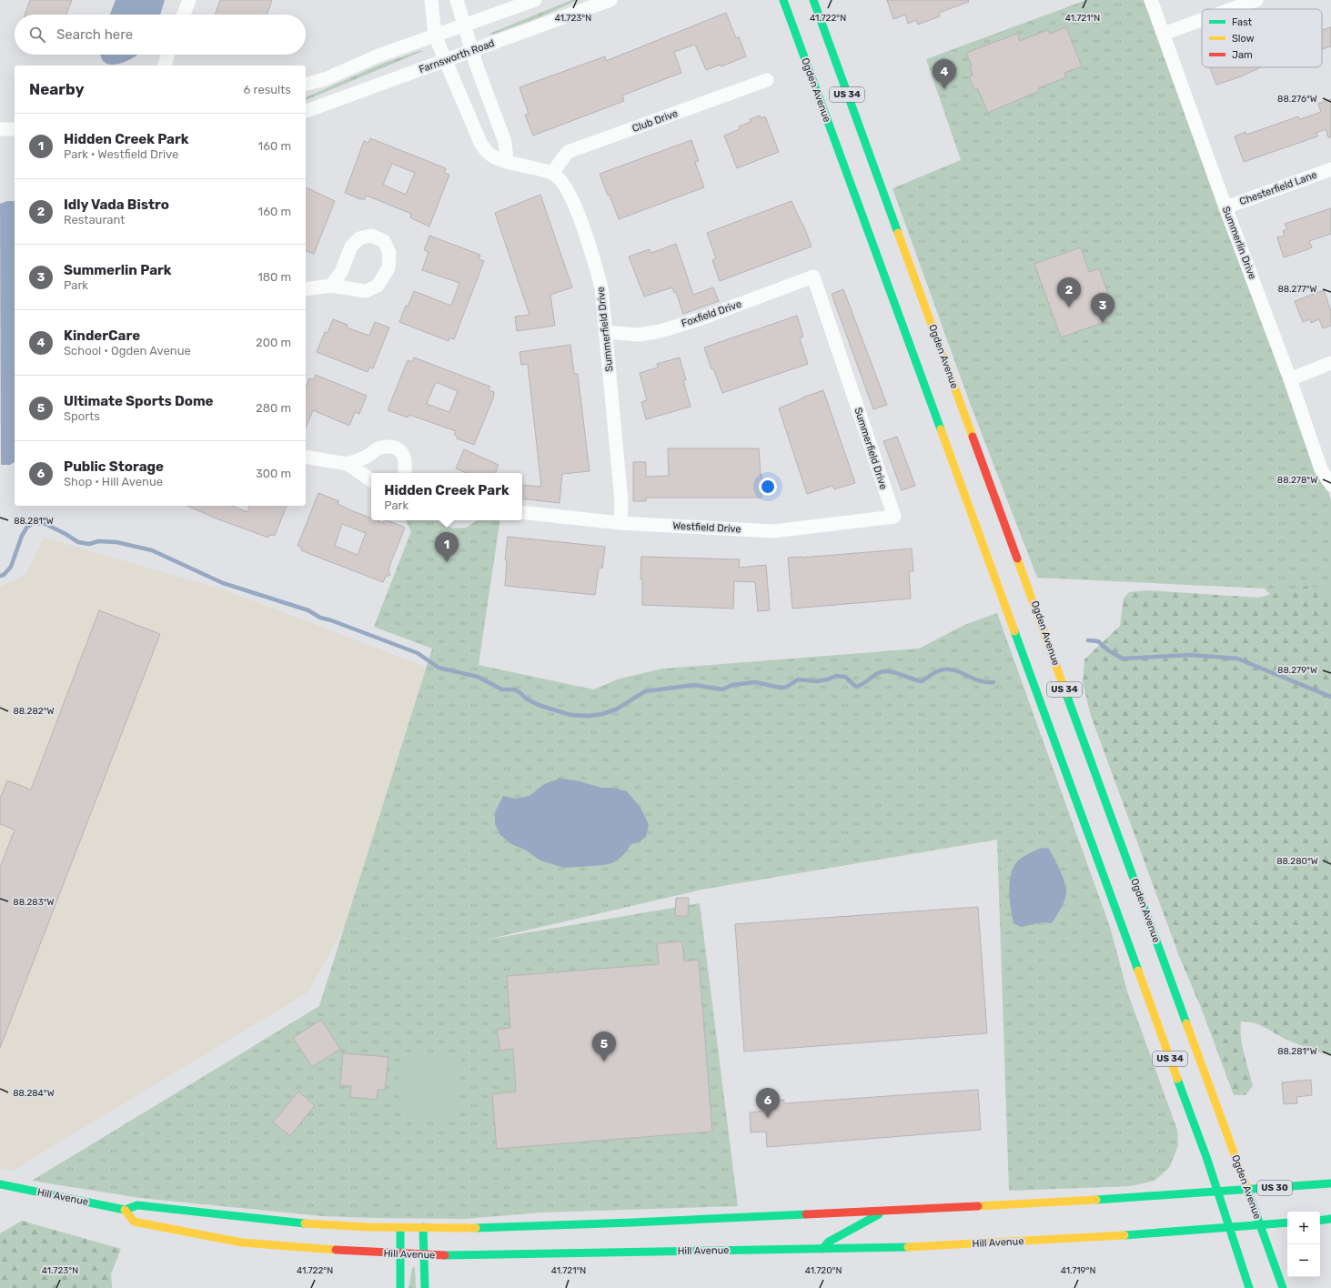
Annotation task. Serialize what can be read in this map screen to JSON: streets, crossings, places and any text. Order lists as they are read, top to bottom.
{
  "streets": {
    "main road": [
      "Ogden Avenue",
      "US 34",
      "US 30",
      "Hill Avenue"
    ],
    "street": [
      "Farnsworth Road",
      "Club Drive",
      "Chesterfield Lane",
      "Summerlin Drive",
      "Foxfield Drive",
      "Summerfield Drive",
      "Westfield Drive"
    ]
  },
  "crossings": [
    ["Ogden Avenue", "US 30"],
    ["Ogden Avenue", "Hill Avenue"],
    ["Club Drive", "Summerfield Drive"],
    ["Chesterfield Lane", "Summerlin Drive"],
    ["Foxfield Drive", "Summerfield Drive"],
    ["Summerfield Drive", "Westfield Drive"],
    ["US 30", "Hill Avenue"]
  ],
  "legend": ["Fast", "Slow", "Jam"],
  "page": {
    "search": "Search here",
    "pins": [
      "4",
      "2",
      "3",
      "1",
      "5",
      "6"
    ],
    "heading": ["Nearby", "6 results"],
    "list": [
      {
        "mark": "1",
        "name": "Hidden Creek Park",
        "note": "Park · Westfield Drive",
        "value": "160 m"
      },
      {
        "mark": "2",
        "name": "Idly Vada Bistro",
        "note": "Restaurant",
        "value": "160 m"
      },
      {
        "mark": "3",
        "name": "Summerlin Park",
        "note": "Park",
        "value": "180 m"
      },
      {
        "mark": "4",
        "name": "KinderCare",
        "note": "School · Ogden Avenue",
        "value": "200 m"
      },
      {
        "mark": "5",
        "name": "Ultimate Sports Dome",
        "note": "Sports",
        "value": "280 m"
      },
      {
        "mark": "6",
        "name": "Public Storage",
        "note": "Shop · Hill Avenue",
        "value": "300 m"
      }
    ],
    "popup": ["Hidden Creek Park", "Park"],
    "map_buttons": ["+", "−"]
  },
  "coordinates": [
    "41.721°N",
    "41.723°N",
    "41.722°N",
    "88.276°W",
    "88.277°W",
    "88.278°W",
    "88.281°W",
    "88.279°W",
    "88.282°W",
    "88.280°W",
    "88.283°W",
    "88.284°W",
    "41.720°N",
    "41.719°N"
  ]
}
